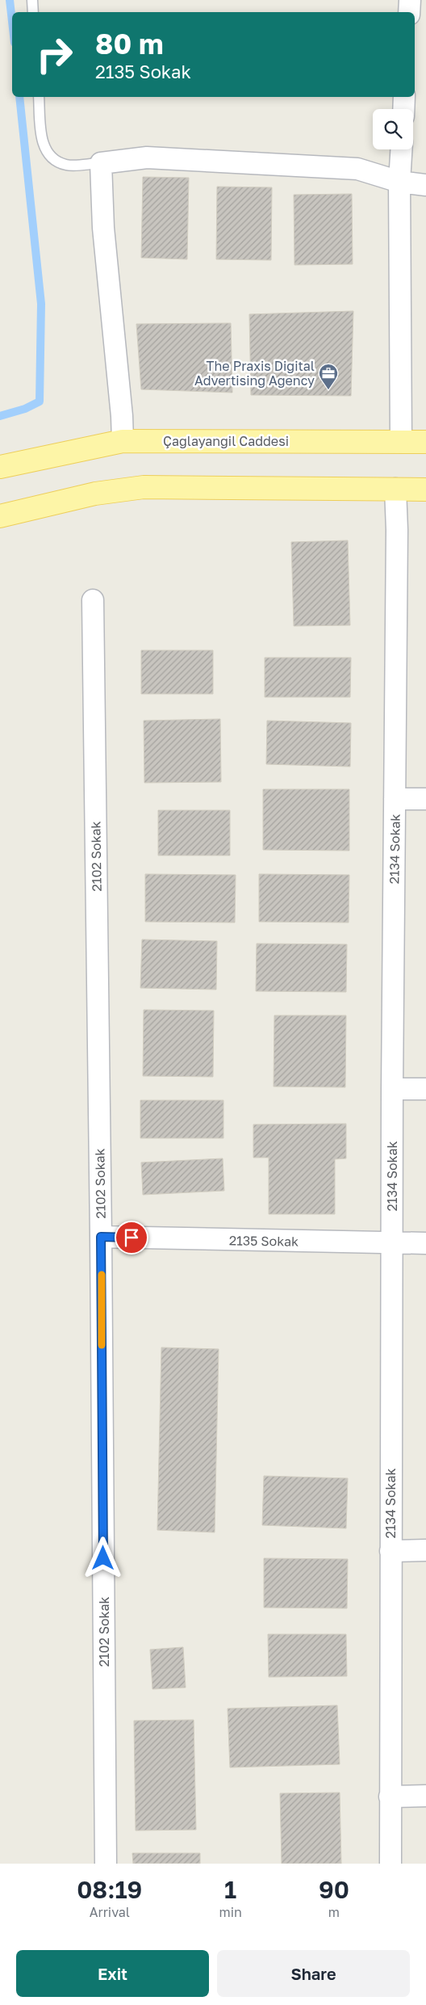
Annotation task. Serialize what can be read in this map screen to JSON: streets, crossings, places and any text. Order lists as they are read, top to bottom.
{
  "streets": {
    "main road": ["Çağlayangil Caddesi"],
    "street": ["2134 Sokak", "2102 Sokak", "2135 Sokak"]
  },
  "crossings": [
    ["2134 Sokak", "2135 Sokak"],
    ["2102 Sokak", "2135 Sokak"]
  ],
  "places": {
    "office": ["The Praxis Digital Advertising Agency"]
  },
  "page": {
    "turn": ["80 m", "2135 Sokak"],
    "eta": [
      "08:19",
      "Arrival",
      "1",
      "min",
      "90",
      "m"
    ],
    "buttons": ["Exit", "Share"]
  }
}
